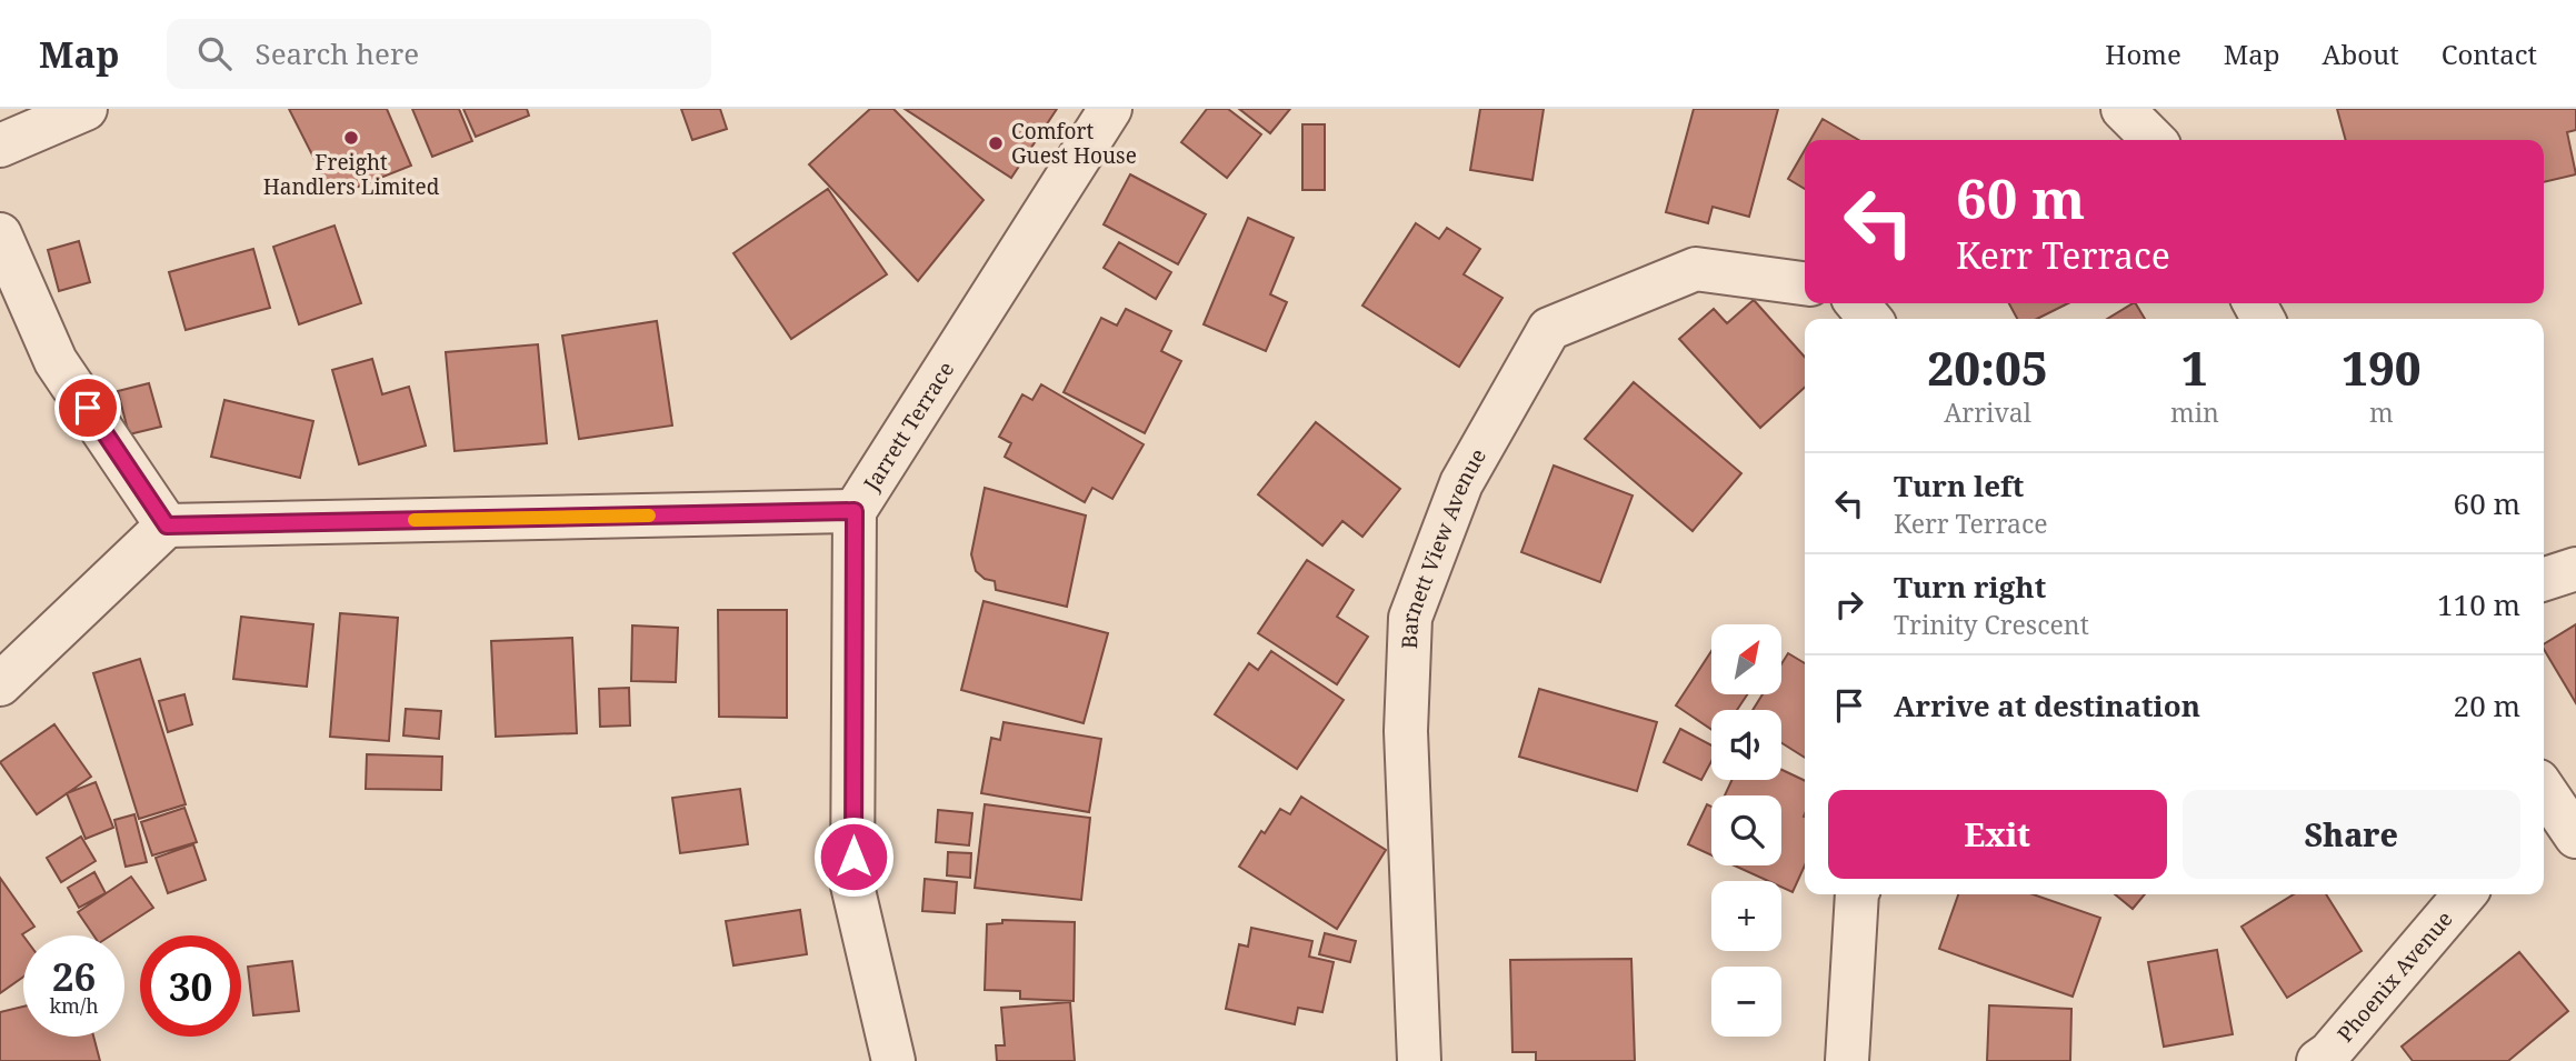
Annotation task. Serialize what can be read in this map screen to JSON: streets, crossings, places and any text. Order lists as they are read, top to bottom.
{
  "streets": {
    "street": ["Jarrett Terrace", "Barnett View Avenue", "Phoenix Avenue"]
  },
  "places": ["Freight Handlers Limited", "Comfort Guest House"],
  "north": "top right",
  "page": {
    "header": "Map",
    "search": "Search here",
    "nav": [
      "Home",
      "Map",
      "About",
      "Contact"
    ],
    "turn": ["60 m", "Kerr Terrace"],
    "eta": [
      "20:05",
      "Arrival",
      "1",
      "min",
      "190",
      "m"
    ],
    "list": [
      {
        "name": "Turn left",
        "note": "Kerr Terrace",
        "value": "60 m"
      },
      {
        "name": "Turn right",
        "note": "Trinity Crescent",
        "value": "110 m"
      },
      {
        "name": "Arrive at destination",
        "value": "20 m"
      }
    ],
    "map_buttons": ["+", "−"],
    "buttons": ["Exit", "Share"],
    "speed": "26 km/h",
    "limit": "30"
  }
}
